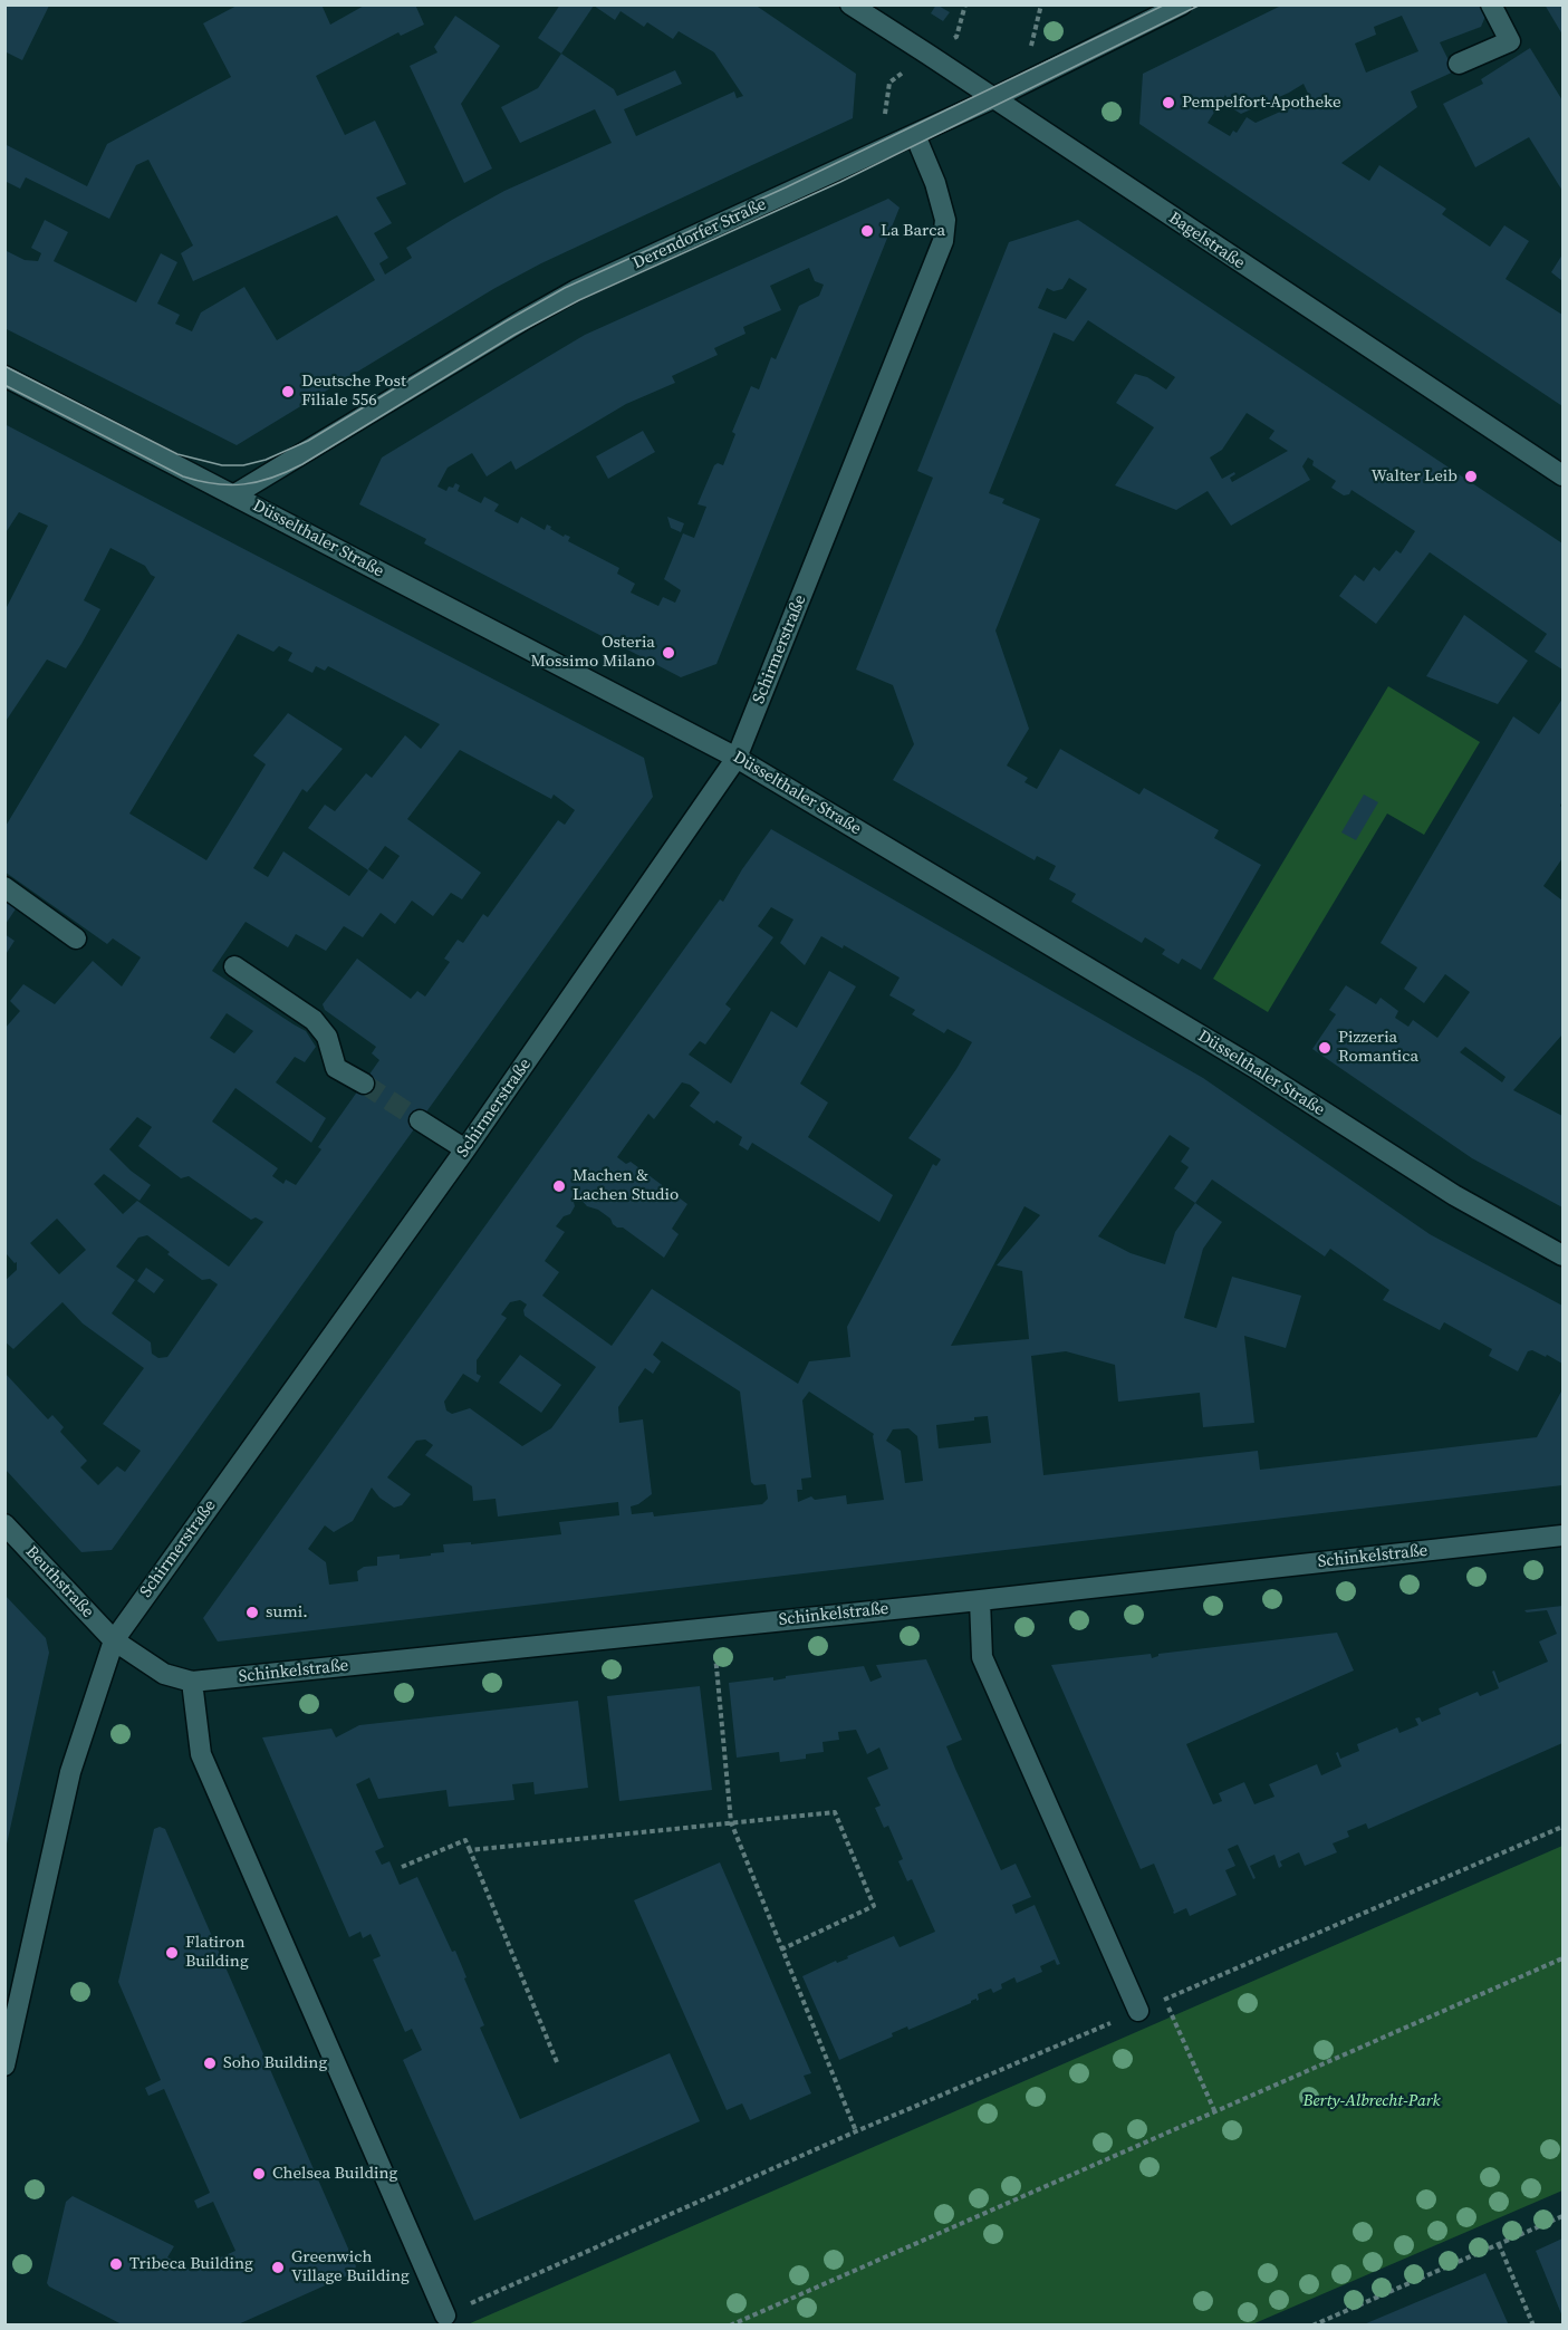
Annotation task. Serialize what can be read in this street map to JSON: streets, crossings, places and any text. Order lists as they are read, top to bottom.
{
  "streets": {
    "street": [
      "Derendorfer Straße",
      "Bagelstraße",
      "Düsselthaler Straße",
      "Schirmerstraße",
      "Schinkelstraße",
      "Beuthstraße"
    ]
  },
  "crossings": [
    ["Derendorfer Straße", "Bagelstraße"],
    ["Derendorfer Straße", "Düsselthaler Straße"],
    ["Derendorfer Straße", "Schirmerstraße"],
    ["Düsselthaler Straße", "Schirmerstraße"],
    ["Schirmerstraße", "Schinkelstraße"],
    ["Schirmerstraße", "Beuthstraße"],
    ["Schinkelstraße", "Beuthstraße"]
  ],
  "parks": ["Berty-Albrecht-Park"],
  "places": [
    "Pempelfort-Apotheke",
    "La Barca",
    "Deutsche Post Filiale 556",
    "Walter Leib",
    "Osteria Mossimo Milano",
    "Pizzeria Romantica",
    "Machen & Lachen Studio",
    "sumi.",
    "Flatiron Building",
    "Soho Building",
    "Chelsea Building",
    "Tribeca Building",
    "Greenwich Village Building"
  ]
}
